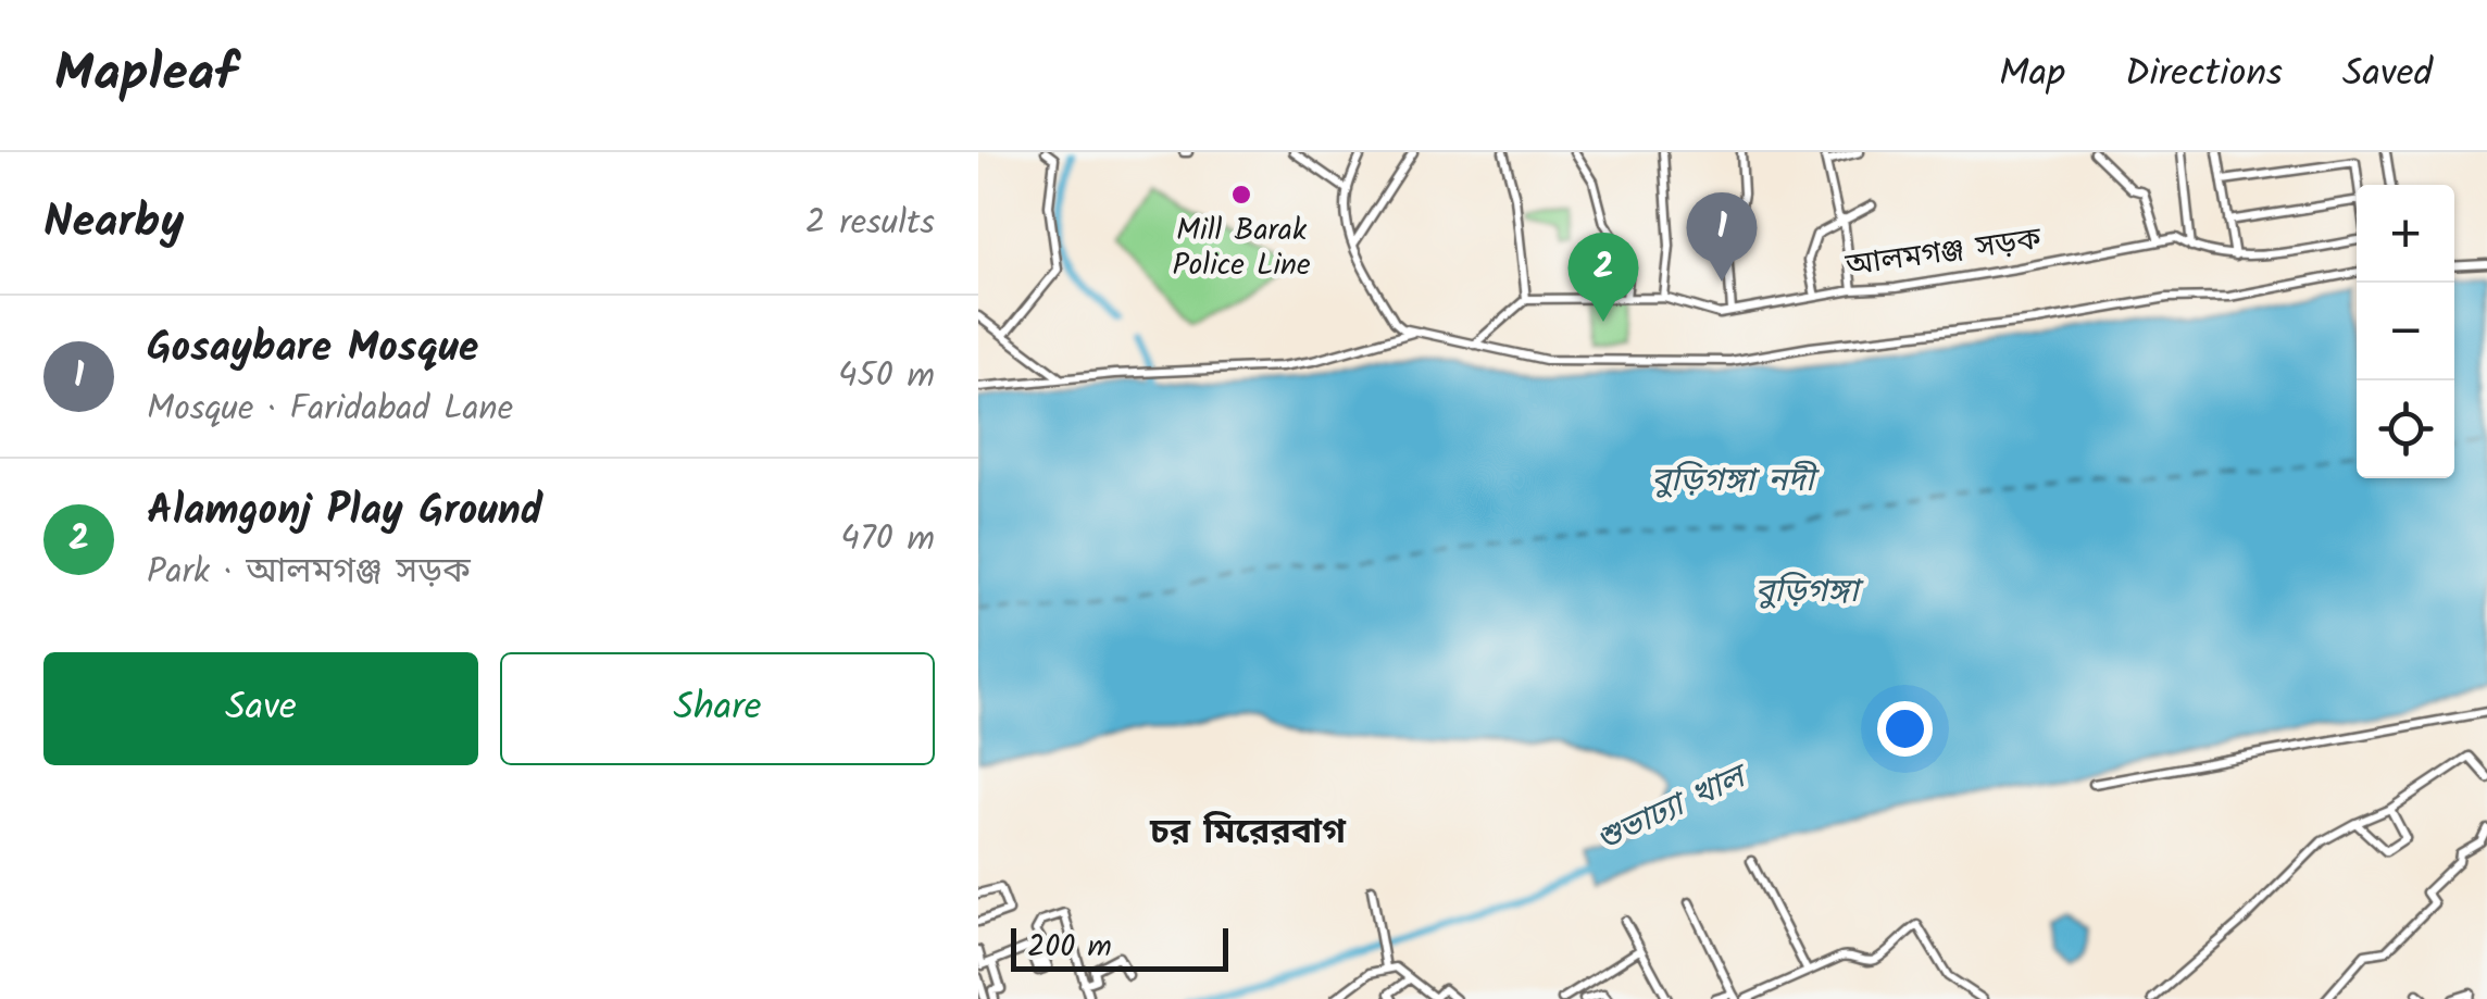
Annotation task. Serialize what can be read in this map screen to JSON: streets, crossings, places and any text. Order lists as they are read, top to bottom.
{
  "streets": {
    "street": ["আলমগঞ্জ সড়ক"]
  },
  "districts": ["চর মিরেরবাগ"],
  "water": ["বুড়িগঙ্গা নদী", "বুড়িগঙ্গা", "শুভাঢ্যা খাল"],
  "places": ["Mill Barak Police Line"],
  "scale_bar": "200 m",
  "page": {
    "header": "Mapleaf",
    "nav": ["Map", "Directions", "Saved"],
    "heading": ["Nearby", "2 results"],
    "map_buttons": ["+", "−"],
    "pins": ["1", "2"],
    "list": [
      {
        "mark": "1",
        "name": "Gosaybare Mosque",
        "note": "Mosque · Faridabad Lane",
        "value": "450 m"
      },
      {
        "mark": "2",
        "name": "Alamgonj Play Ground",
        "note": "Park · আলমগঞ্জ সড়ক",
        "value": "470 m"
      }
    ],
    "buttons": ["Save", "Share"],
    "scale": "200 m"
  }
}
